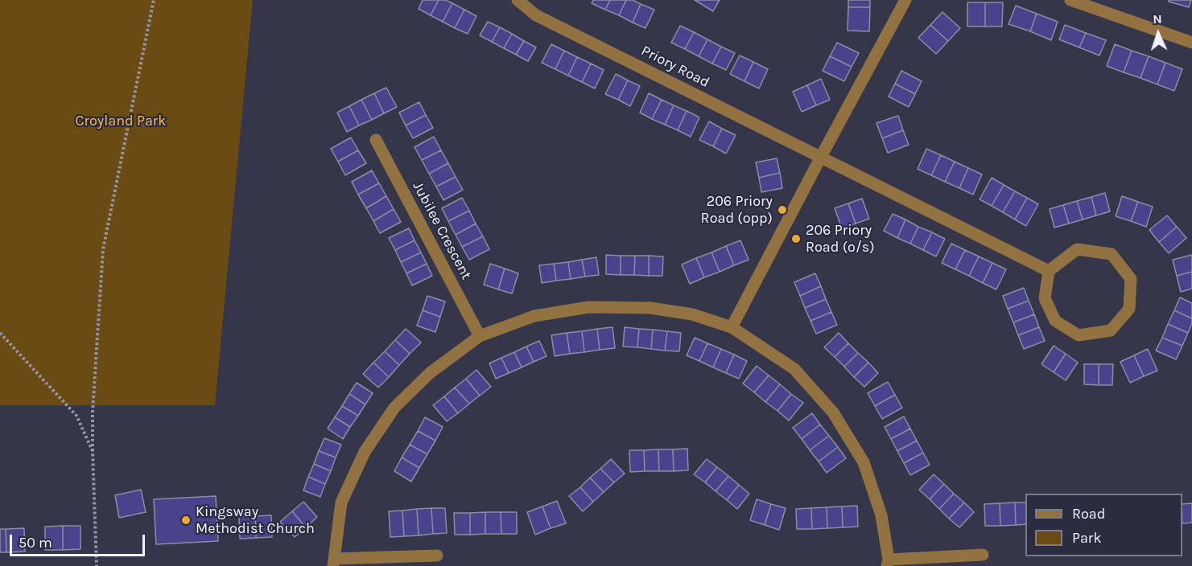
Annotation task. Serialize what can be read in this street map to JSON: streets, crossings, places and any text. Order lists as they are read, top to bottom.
{
  "streets": {
    "street": ["Priory Road", "Jubilee Crescent"]
  },
  "parks": ["Croyland Park"],
  "places": ["206 Priory Road (opp)", "206 Priory Road (o/s)", "Kingsway Methodist Church"],
  "legend": ["Road", "Park"],
  "scale_bar": "50 m",
  "north": "top"
}
